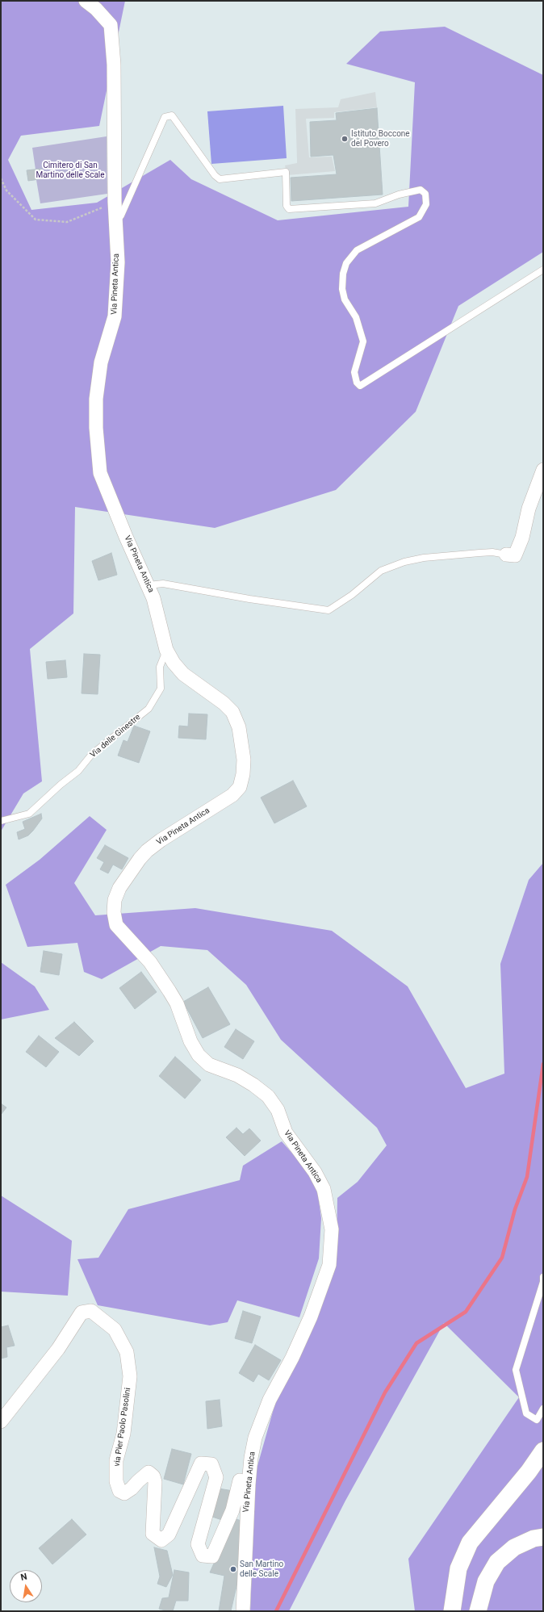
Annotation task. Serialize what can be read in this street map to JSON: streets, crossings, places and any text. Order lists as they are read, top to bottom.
{
  "streets": {
    "street": ["Via Pineta Antica", "via Pier Paolo Pasolini"],
    "lane": ["Via delle Ginestre"]
  },
  "crossings": [
    ["Via Pineta Antica", "Via delle Ginestre"],
    ["Via Pineta Antica", "via Pier Paolo Pasolini"]
  ],
  "parks": ["Cimitero di San Martino delle Scale"],
  "places": ["Istituto Boccone del Povero", "San Martino delle Scale"],
  "north": "top"
}
